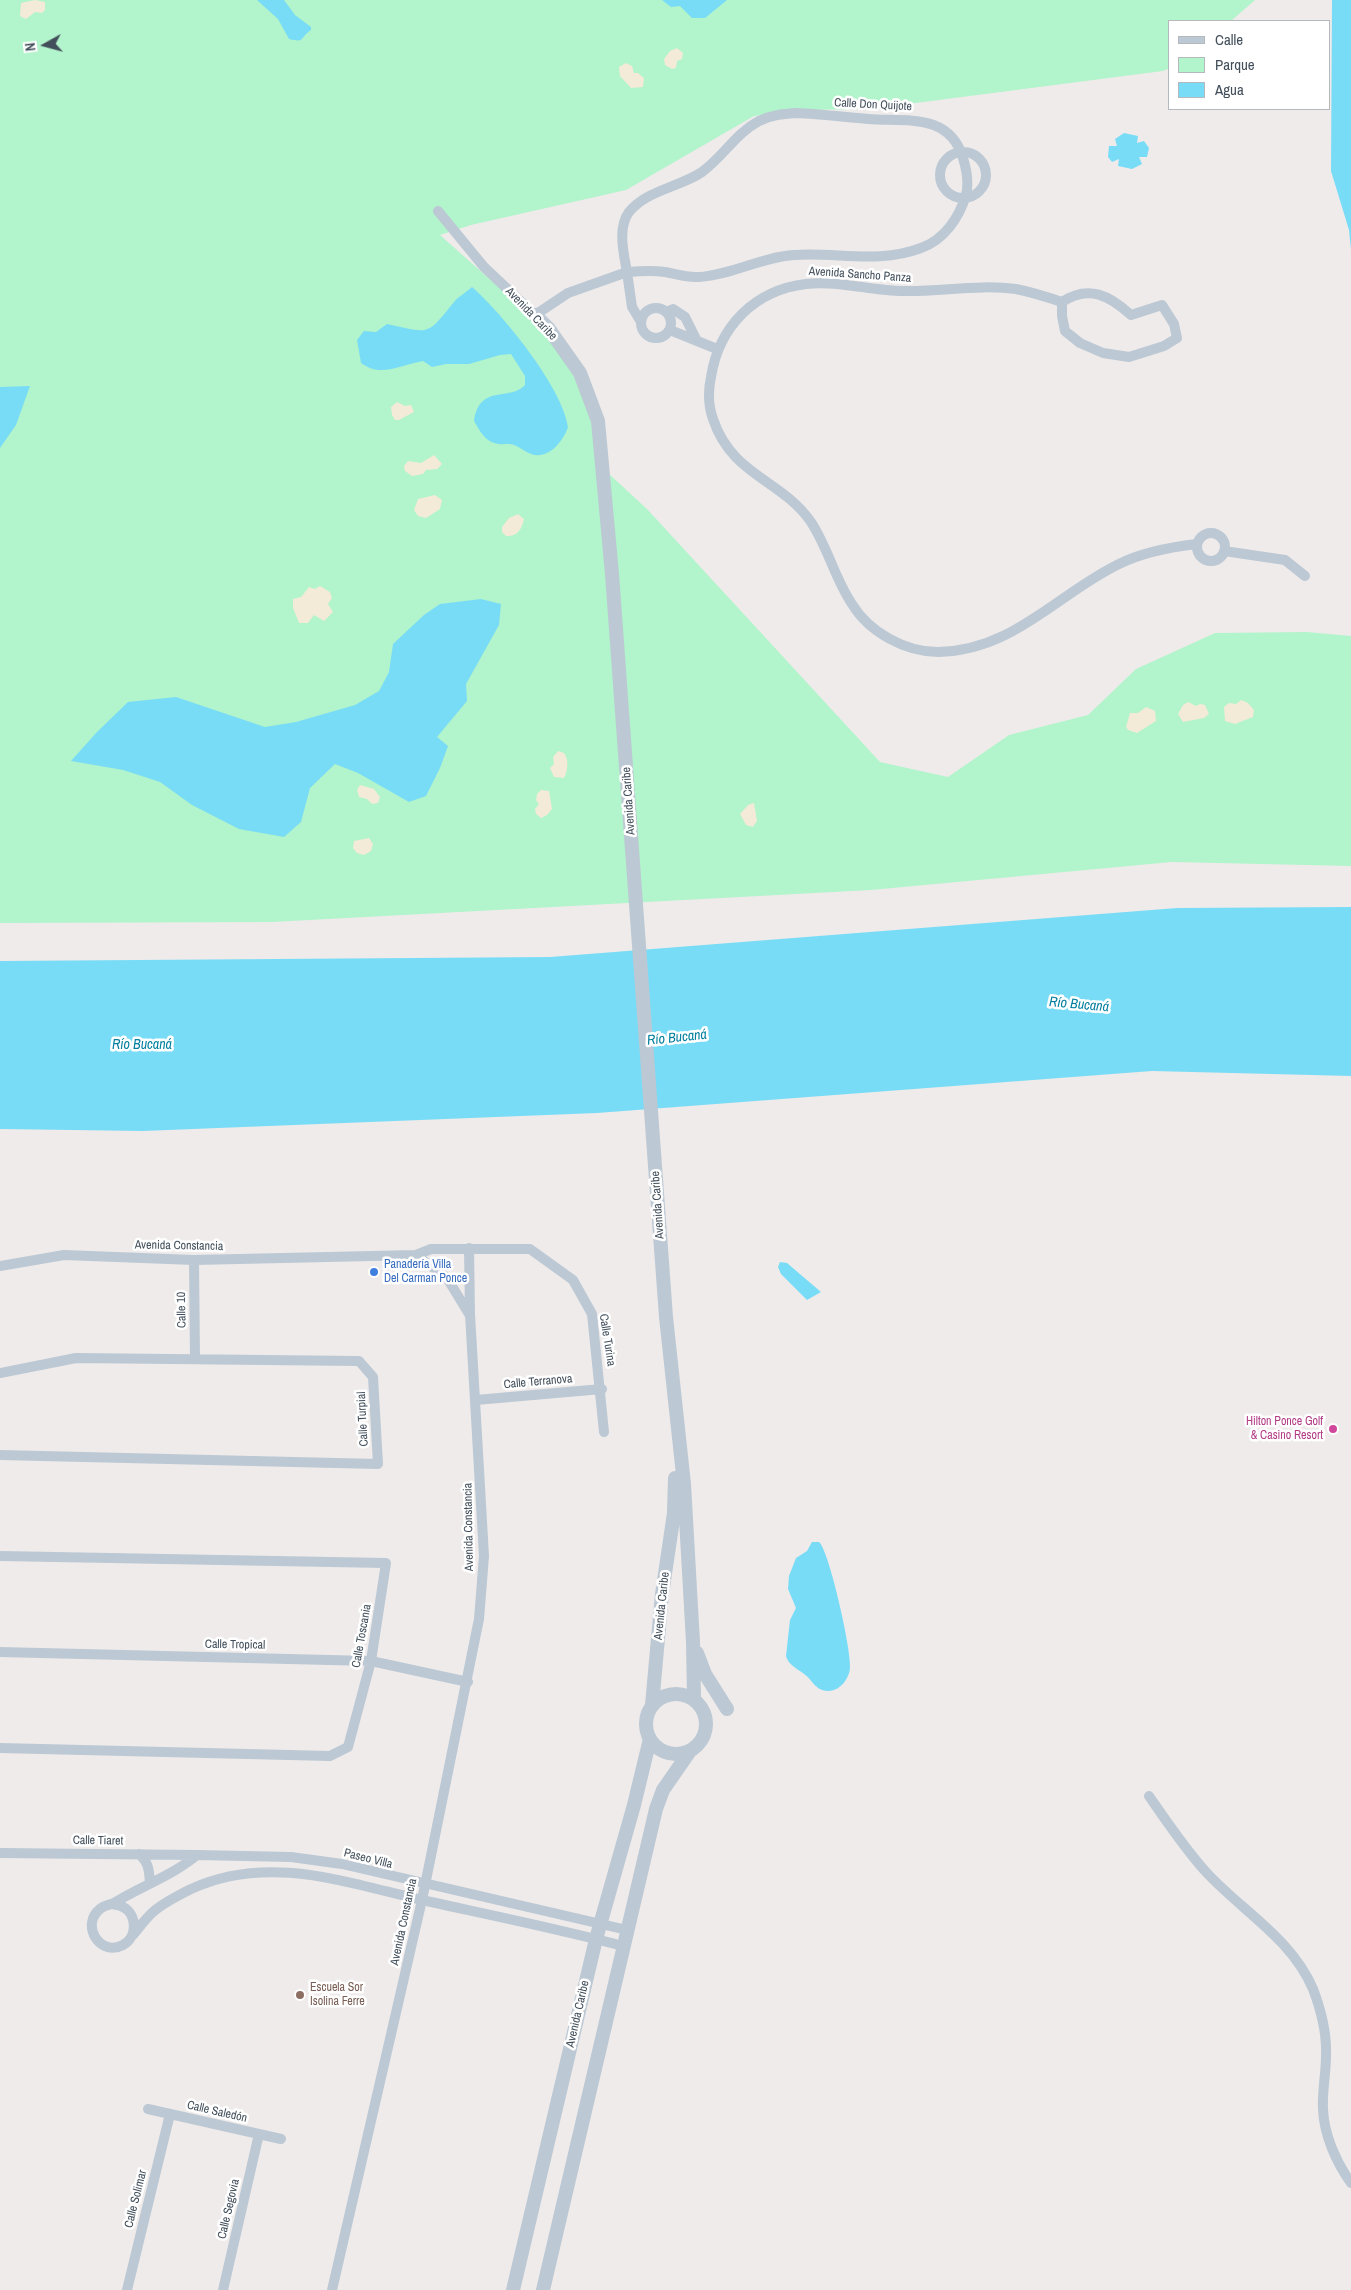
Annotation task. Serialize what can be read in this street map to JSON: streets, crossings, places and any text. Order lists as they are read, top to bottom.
{
  "streets": {
    "street": [
      "Calle Don Quijote",
      "Avenida Sancho Panza",
      "Avenida Caribe",
      "Avenida Constancia",
      "Calle 10",
      "Calle Turina",
      "Calle Terranova",
      "Calle Turpial",
      "Calle Toscania",
      "Calle Tropical",
      "Calle Tiaret",
      "Paseo Villa",
      "Calle Saledón",
      "Calle Solimar",
      "Calle Segovia"
    ]
  },
  "crossings": [
    ["Calle Don Quijote", "Avenida Caribe"],
    ["Avenida Caribe", "Paseo Villa"],
    ["Avenida Constancia", "Calle 10"],
    ["Avenida Constancia", "Calle Turina"],
    ["Avenida Constancia", "Calle Terranova"],
    ["Avenida Constancia", "Calle Tropical"],
    ["Avenida Constancia", "Paseo Villa"],
    ["Calle 10", "Calle Turpial"],
    ["Calle Turina", "Calle Terranova"],
    ["Calle Toscania", "Calle Tropical"],
    ["Calle Tiaret", "Paseo Villa"],
    ["Calle Saledón", "Calle Solimar"],
    ["Calle Saledón", "Calle Segovia"]
  ],
  "water": ["Río Bucaná"],
  "places": ["Panadería Villa Del Carman Ponce", "Hilton Ponce Golf & Casino Resort", "Escuela Sor Isolina Ferre"],
  "legend": ["Calle", "Parque", "Agua"],
  "north": "left"
}
